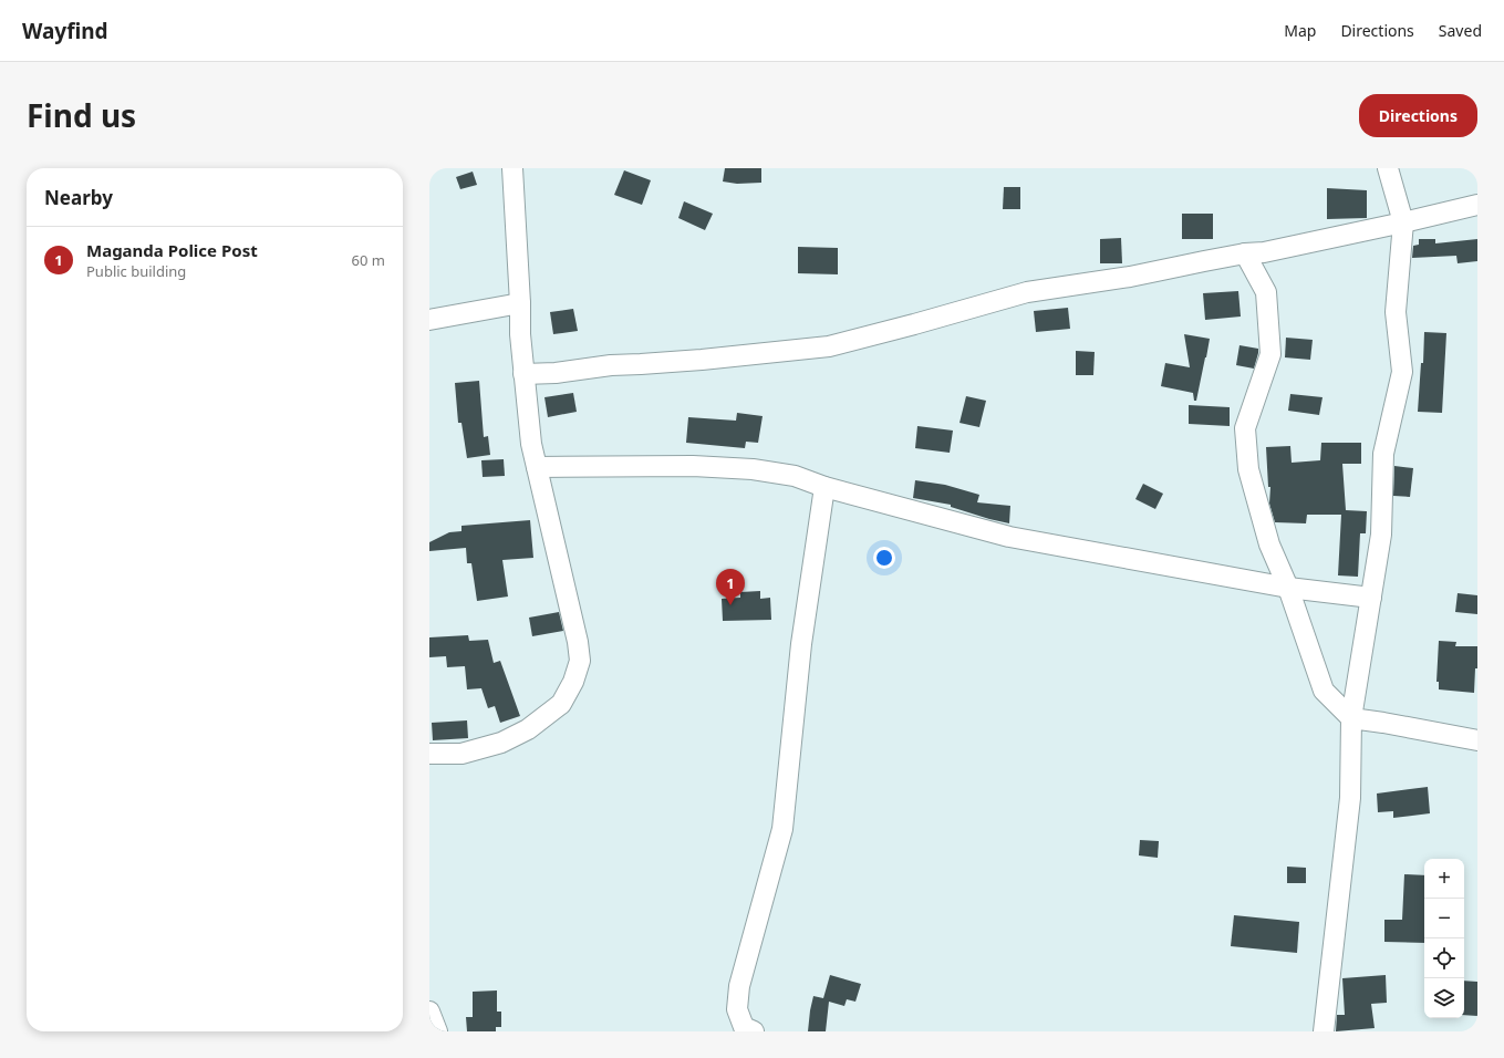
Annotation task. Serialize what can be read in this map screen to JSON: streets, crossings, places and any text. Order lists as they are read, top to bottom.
{
  "page": {
    "header": "Wayfind",
    "nav": ["Map", "Directions", "Saved"],
    "title": "Find us",
    "buttons": "Directions",
    "heading": "Nearby",
    "list": [
      {
        "mark": "1",
        "name": "Maganda Police Post",
        "note": "Public building",
        "value": "60 m"
      }
    ],
    "pins": "1",
    "map_buttons": ["+", "−"]
  }
}
